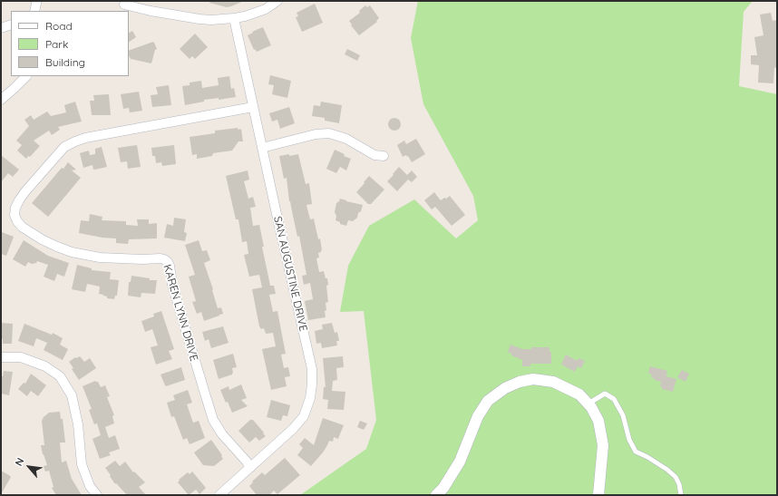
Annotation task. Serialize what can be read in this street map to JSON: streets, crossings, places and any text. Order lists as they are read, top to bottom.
{
  "streets": {
    "street": ["SAN AUGUSTINE DRIVE", "KAREN LYNN DRIVE"]
  },
  "crossings": [
    ["SAN AUGUSTINE DRIVE", "KAREN LYNN DRIVE"]
  ],
  "legend": ["Road", "Park", "Building"],
  "north": "top left"
}
